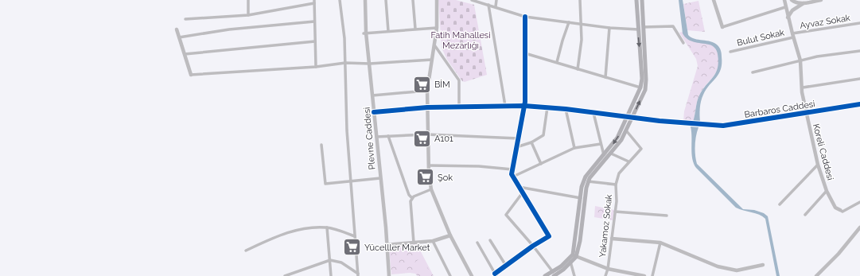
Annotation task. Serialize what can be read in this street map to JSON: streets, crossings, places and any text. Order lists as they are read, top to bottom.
{
  "streets": {
    "street": [
      "Ayvaz Sokak",
      "Bulut Sokak",
      "Barbaros Caddesi",
      "Plevne Caddesi",
      "Koreli Caddesi",
      "Yakamoz Sokak"
    ]
  },
  "crossings": [
    ["Ayvaz Sokak", "Bulut Sokak"],
    ["Ayvaz Sokak", "Koreli Caddesi"],
    ["Bulut Sokak", "Koreli Caddesi"],
    ["Barbaros Caddesi", "Koreli Caddesi"]
  ],
  "parks": ["Fatih Mahallesi Mezarlığı"],
  "places": {
    "supermarket": [
      "BİM",
      "A101",
      "Şok",
      "Yücelller Market"
    ]
  }
}
